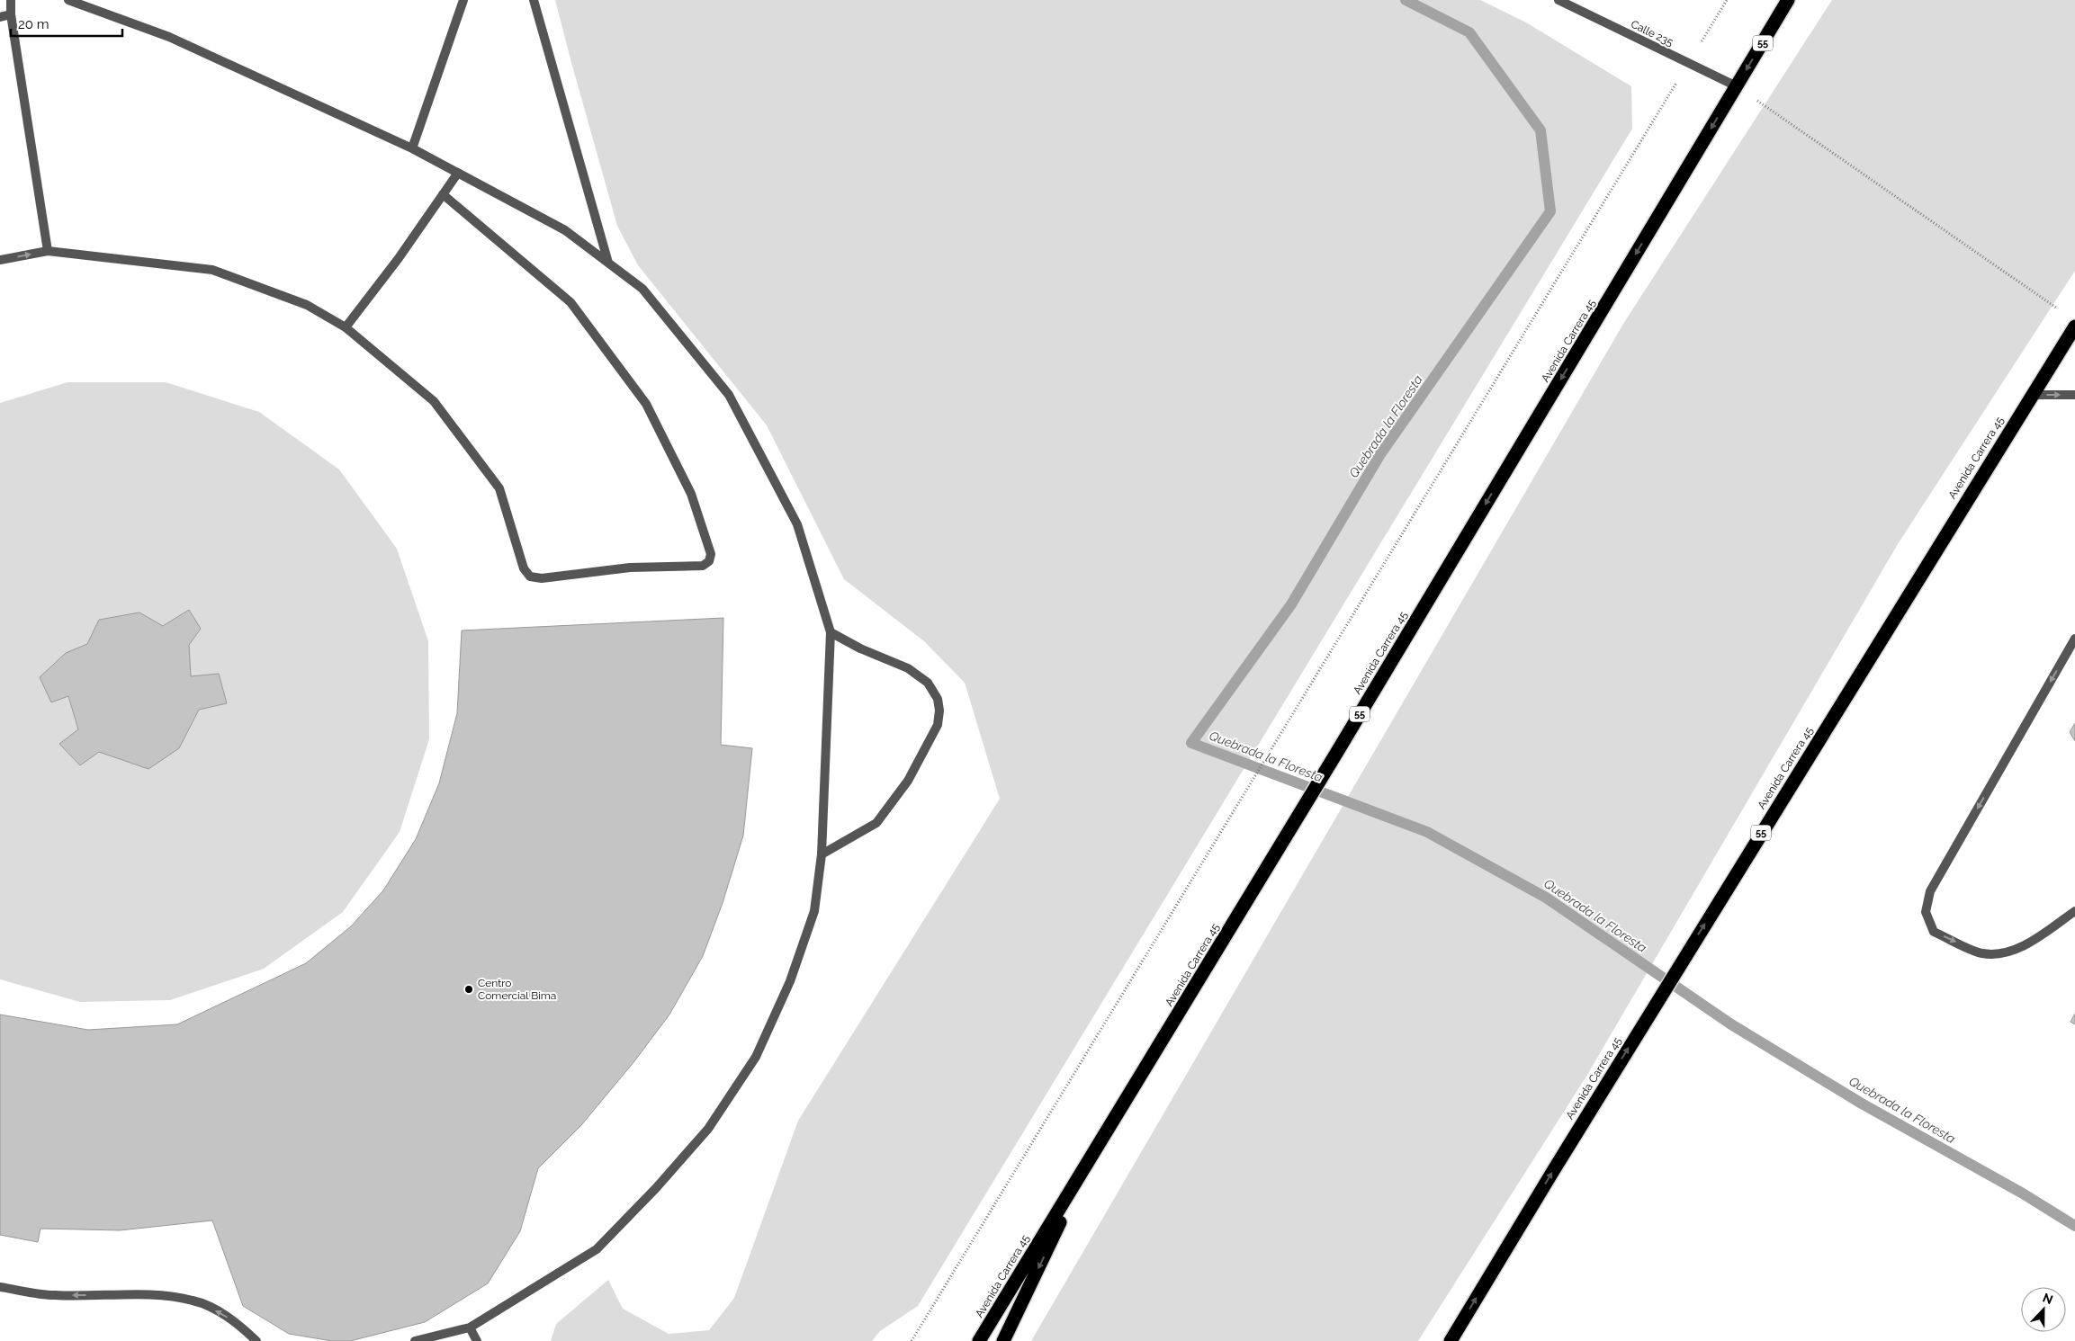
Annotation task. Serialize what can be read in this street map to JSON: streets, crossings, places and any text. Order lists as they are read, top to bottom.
{
  "streets": {
    "highway": ["55", "Avenida Carrera 45"],
    "street": ["Calle 235"]
  },
  "crossings": [
    ["Calle 235", "Avenida Carrera 45"]
  ],
  "water": ["Quebrada la Floresta"],
  "places": ["Centro Comercial Bima"],
  "scale_bar": "20 m",
  "north": "top"
}
